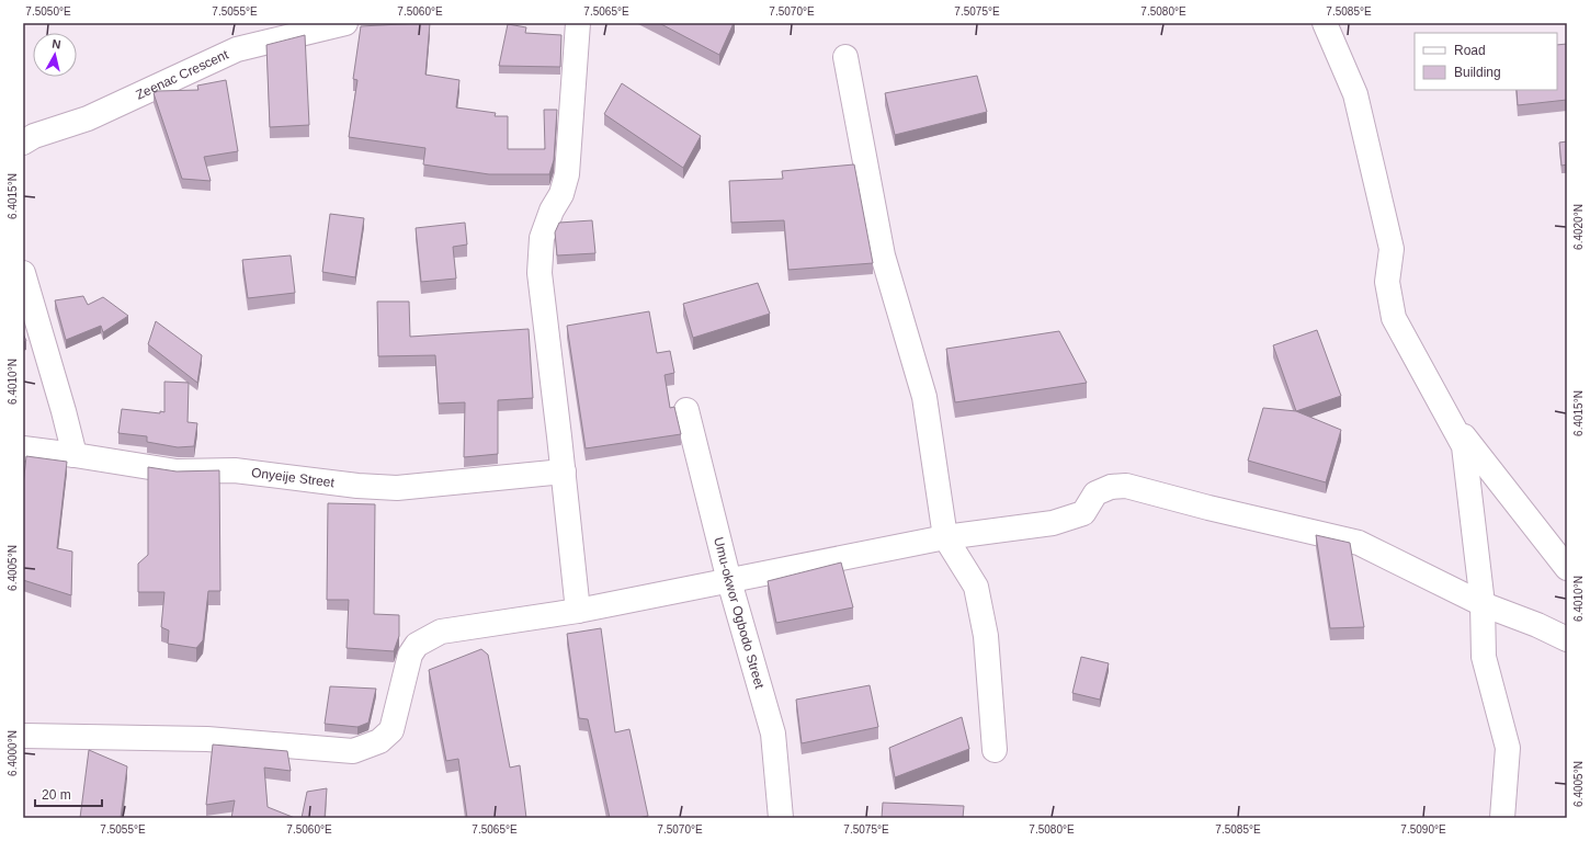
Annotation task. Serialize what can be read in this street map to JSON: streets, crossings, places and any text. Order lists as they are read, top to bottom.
{
  "streets": {
    "street": ["Zeenac Crescent", "Onyeije Street", "Umu-okwor Ogbodo Street"]
  },
  "legend": ["Road", "Building"],
  "scale_bar": "20 m",
  "north": "top",
  "coordinates": [
    "7.5050°E",
    "7.5055°E",
    "7.5060°E",
    "7.5065°E",
    "7.5070°E",
    "7.5075°E",
    "7.5080°E",
    "7.5085°E",
    "6.4015°N",
    "6.4020°N",
    "6.4010°N",
    "6.4005°N",
    "6.4000°N",
    "7.5090°E"
  ]
}
